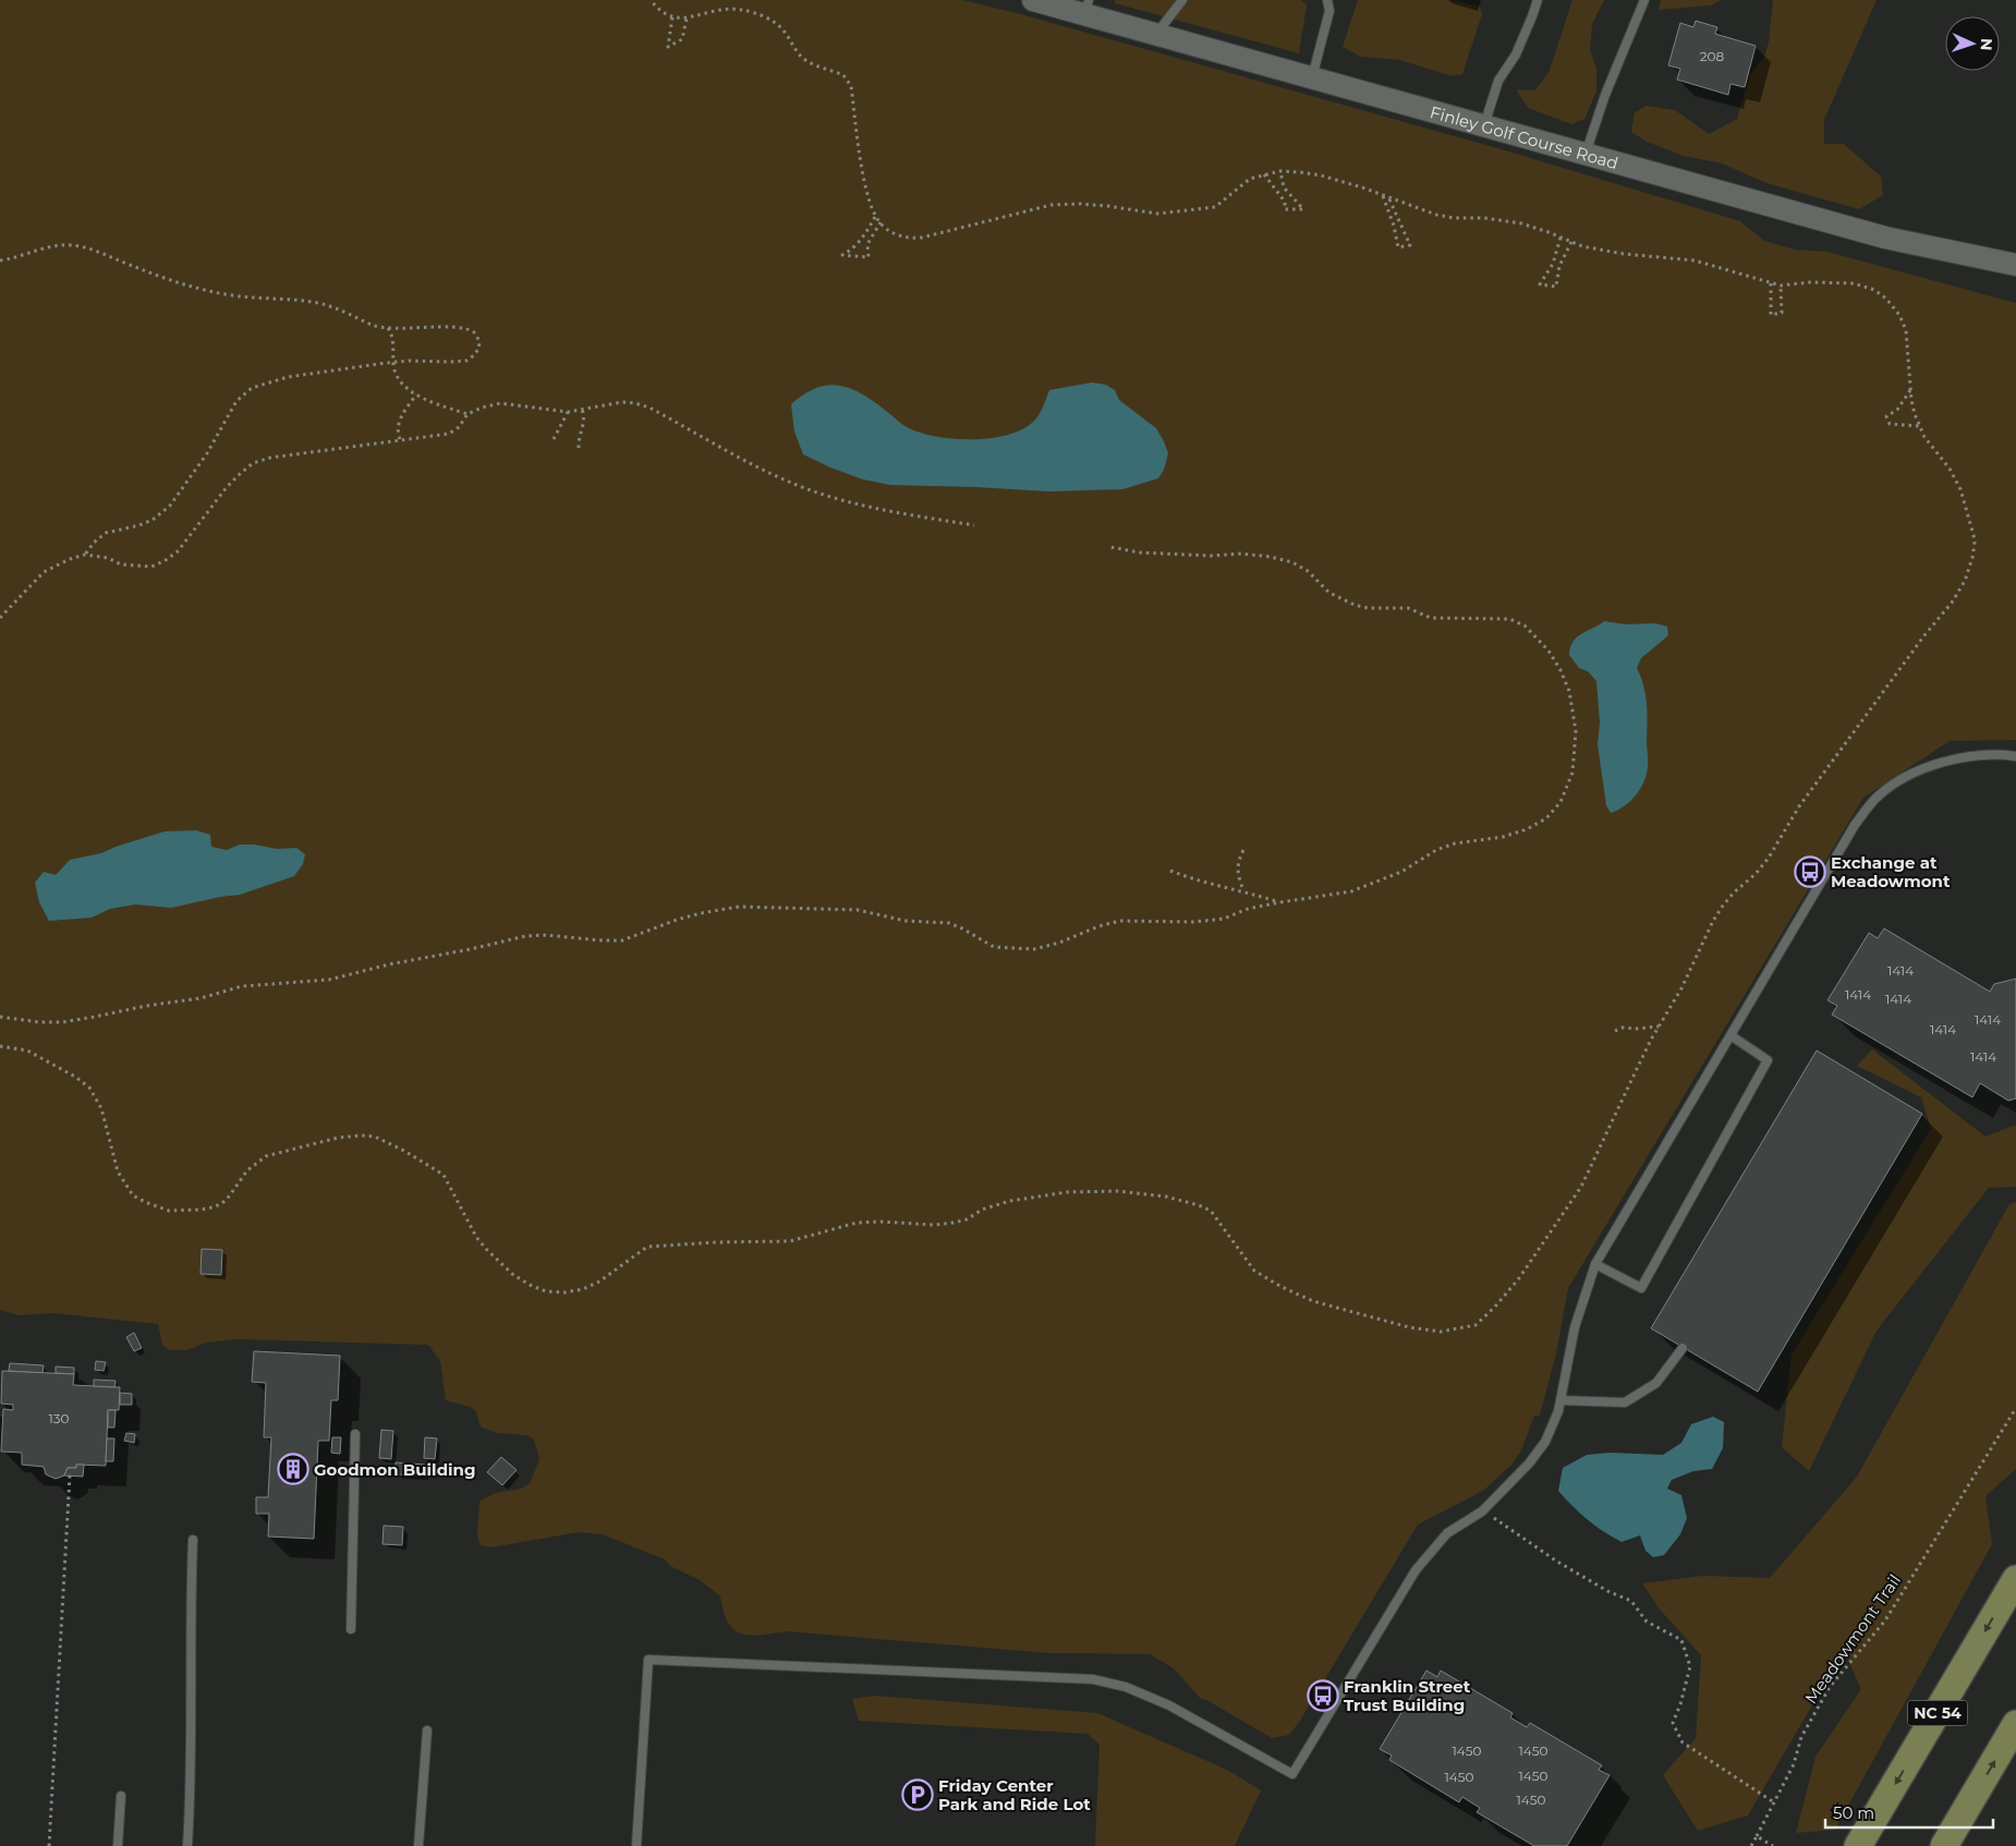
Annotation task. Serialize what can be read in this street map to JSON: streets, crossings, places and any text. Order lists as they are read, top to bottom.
{
  "streets": {
    "main road": ["NC 54"],
    "street": ["Finley Golf Course Road"],
    "path": ["Meadowmont Trail"]
  },
  "places": {
    "bus stop": ["Exchange at Meadowmont", "Franklin Street Trust Building"],
    "building": ["Goodmon Building"],
    "parking": ["Friday Center Park and Ride Lot"]
  },
  "house_numbers": [
    "208",
    "1414",
    "1414",
    "1414",
    "1414",
    "1414",
    "1414",
    "130",
    "1450",
    "1450",
    "1450",
    "1450",
    "1450"
  ],
  "scale_bar": "50 m",
  "north": "right"
}
